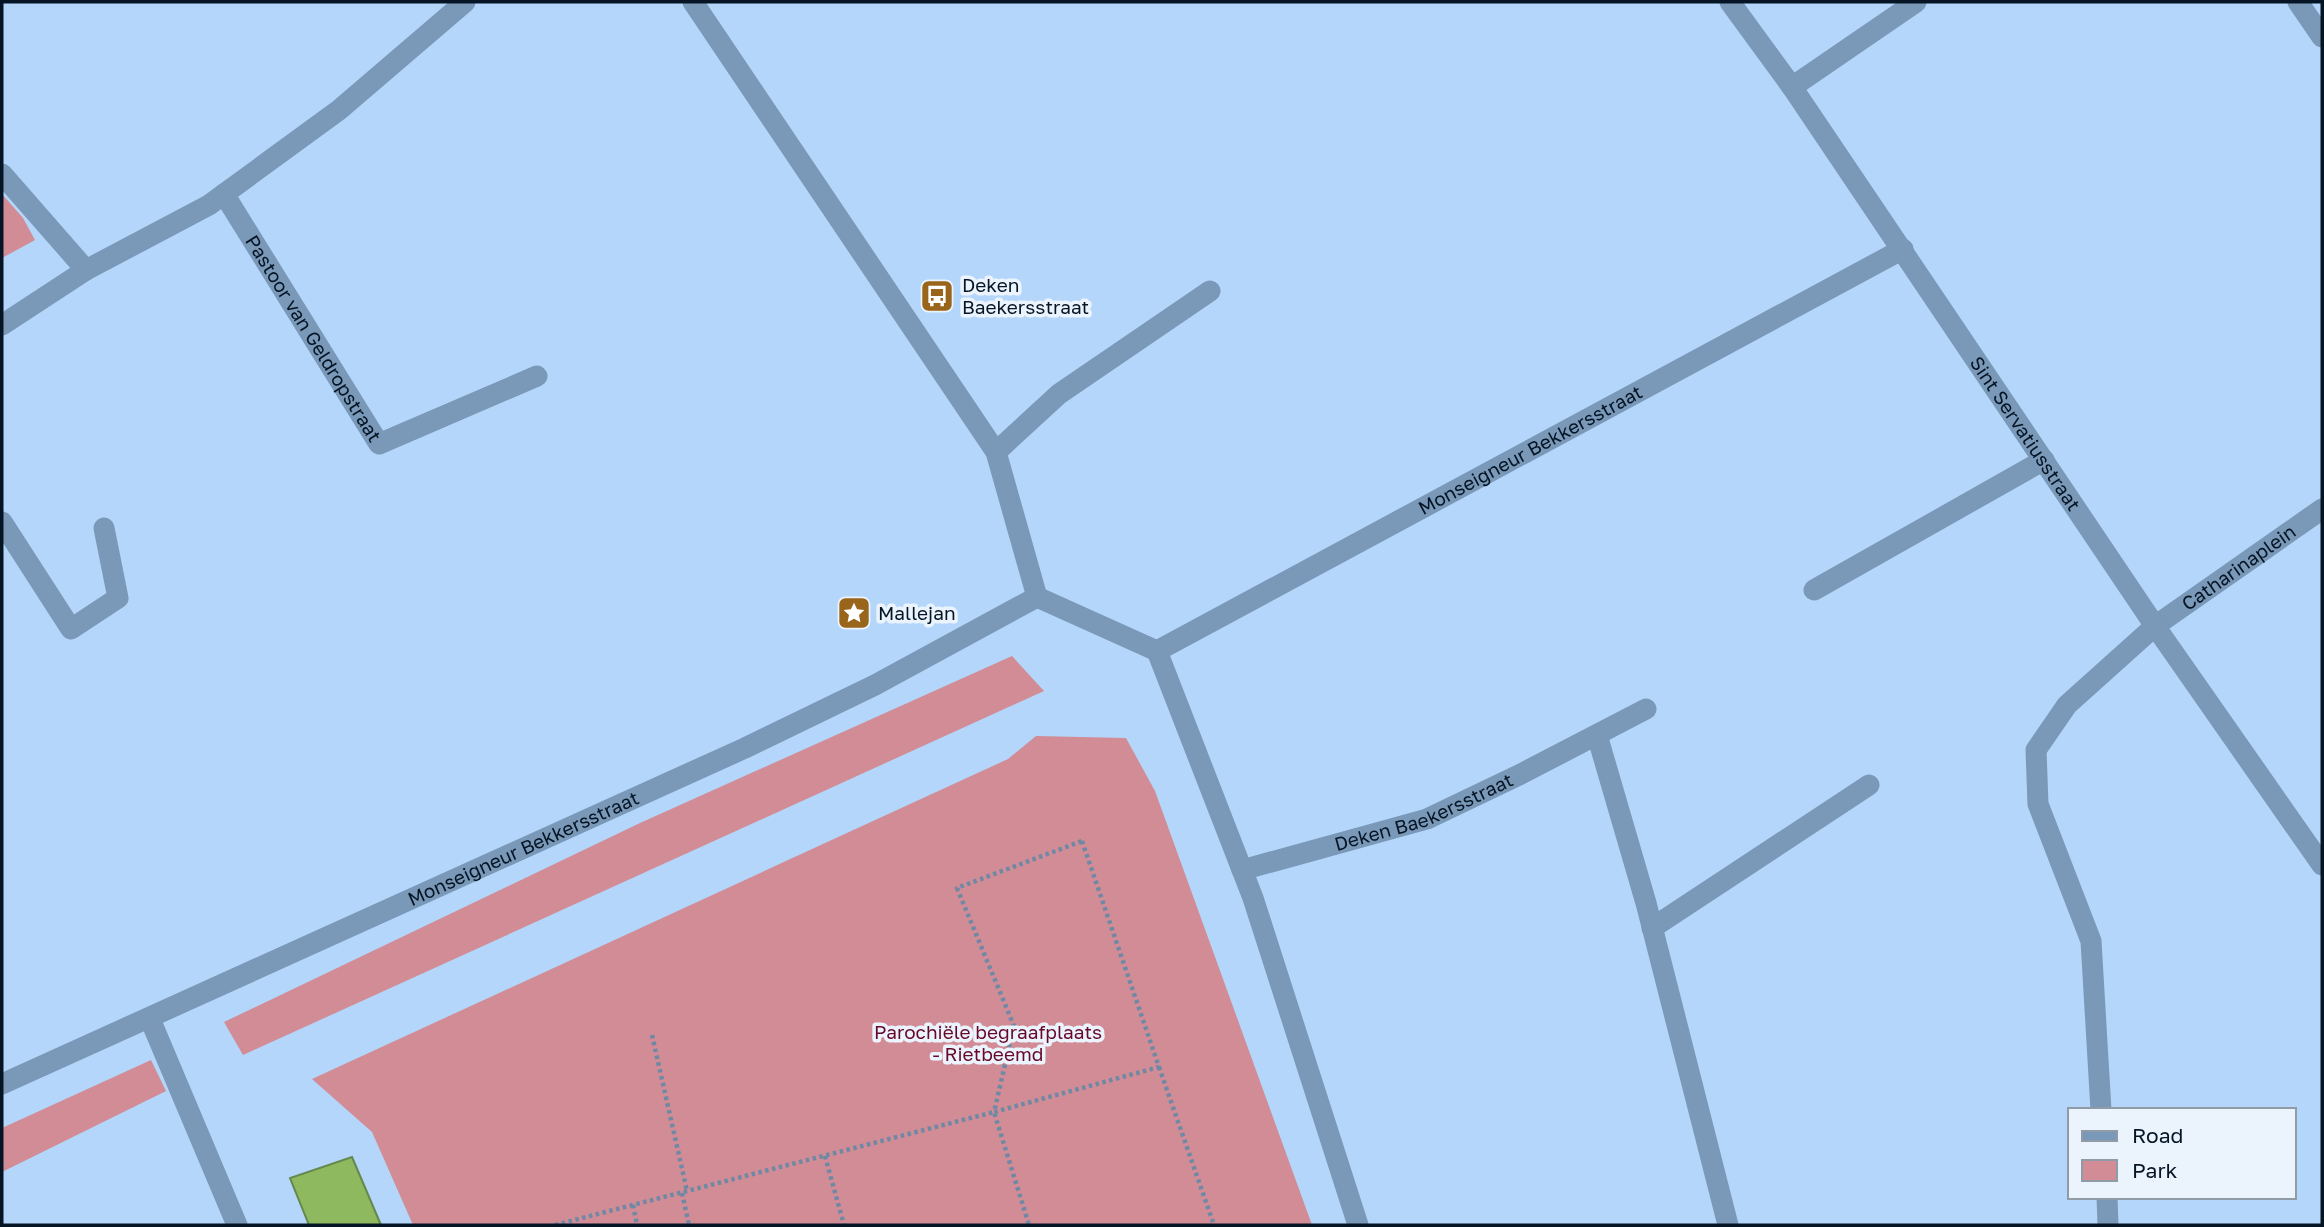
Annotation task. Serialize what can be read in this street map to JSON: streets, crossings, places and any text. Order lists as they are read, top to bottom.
{
  "streets": {
    "street": [
      "Pastoor van Geldropstraat",
      "Sint Servatiusstraat",
      "Monseigneur Bekkersstraat",
      "Catharinaplein",
      "Deken Baekersstraat"
    ]
  },
  "crossings": [
    ["Sint Servatiusstraat", "Monseigneur Bekkersstraat"],
    ["Sint Servatiusstraat", "Catharinaplein"]
  ],
  "parks": ["Parochiële begraafplaats - Rietbeemd"],
  "places": {
    "bus stop": ["Deken Baekersstraat"],
    "place": ["Mallejan"]
  },
  "legend": ["Road", "Park"]
}
